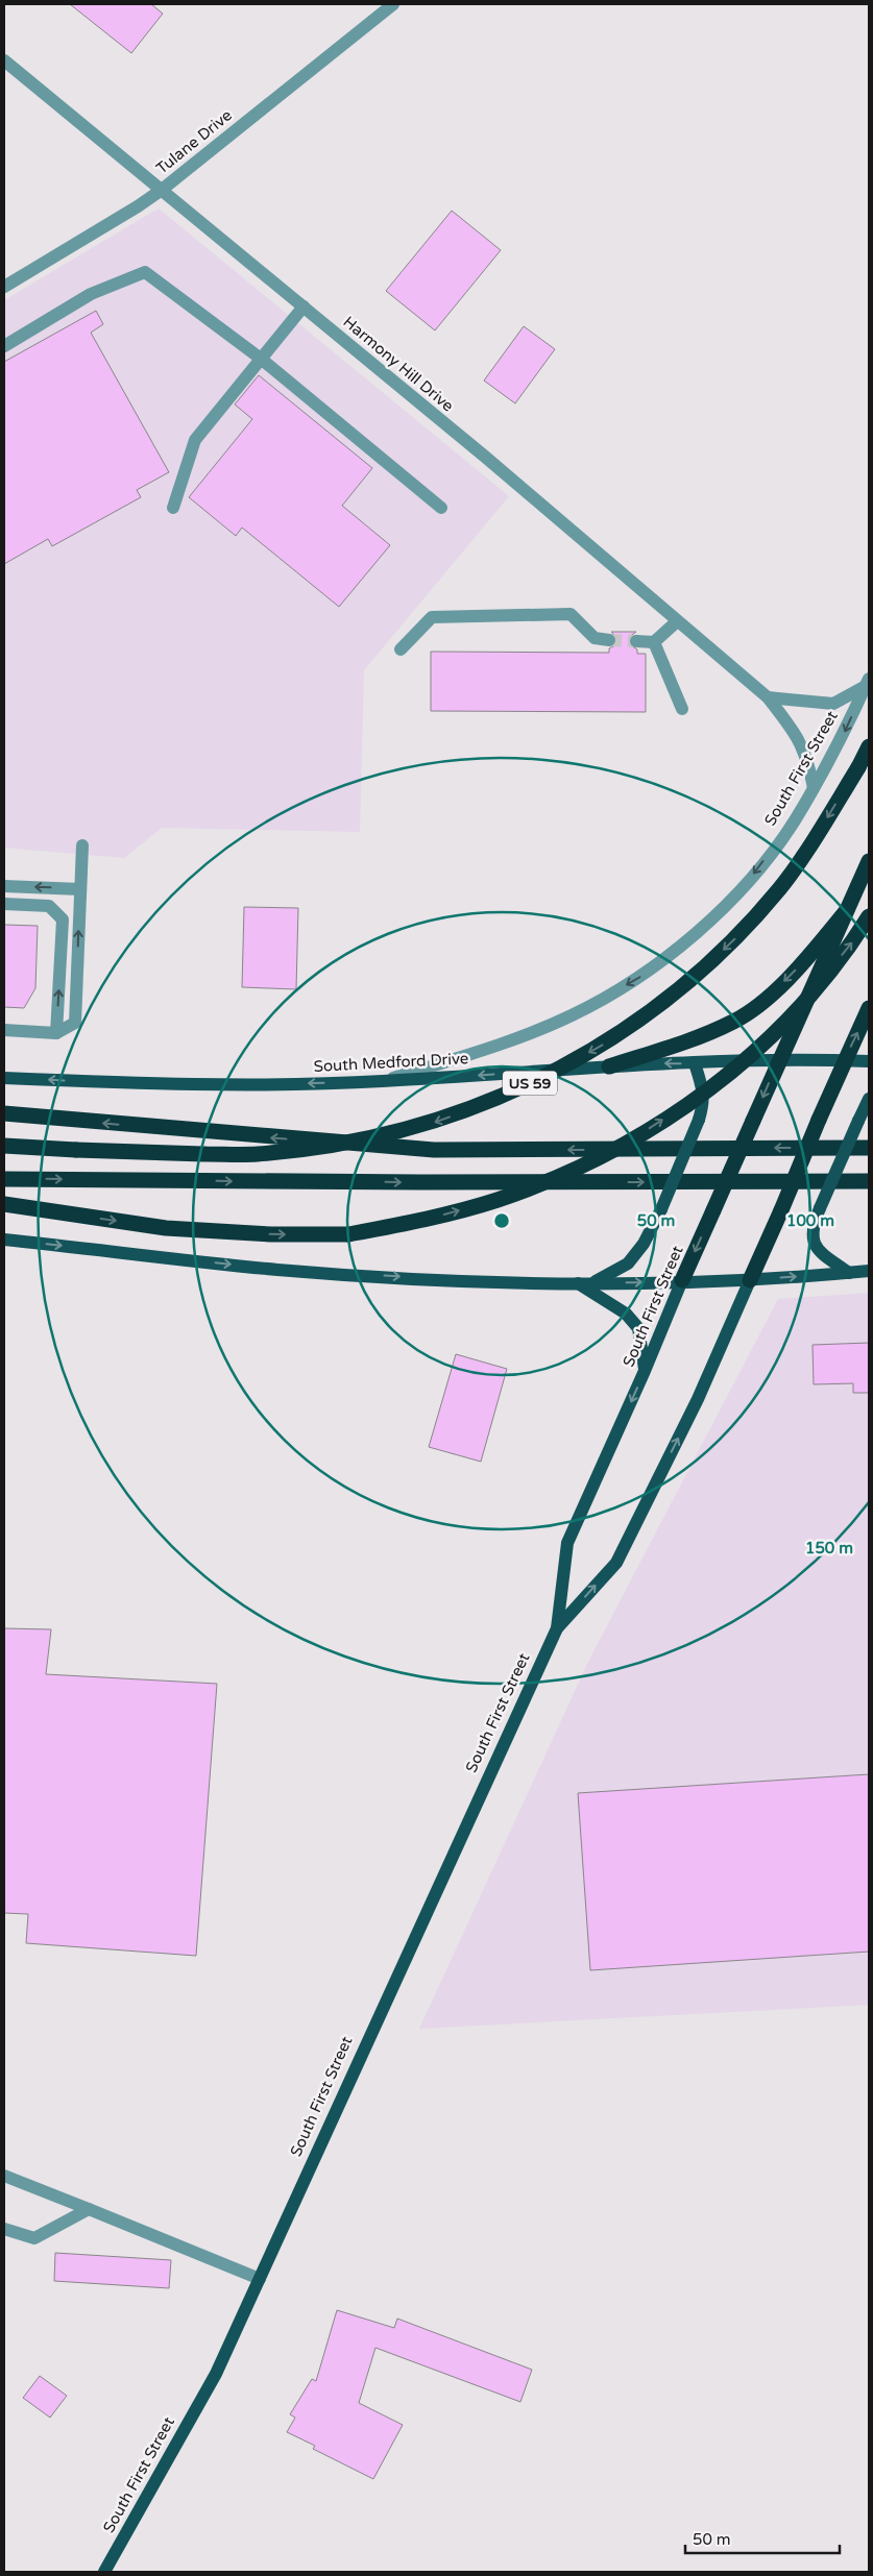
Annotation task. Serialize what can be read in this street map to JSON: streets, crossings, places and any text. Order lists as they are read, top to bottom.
{
  "streets": {
    "highway": ["South First Street", "US 59"],
    "main road": ["South Medford Drive"],
    "street": ["Tulane Drive", "Harmony Hill Drive"]
  },
  "crossings": [
    ["Tulane Drive", "Harmony Hill Drive"],
    ["Harmony Hill Drive", "South First Street"],
    ["South First Street", "South Medford Drive"]
  ],
  "one_way": ["South Medford Drive"],
  "scale_bar": "50 m",
  "rings": ["50 m", "100 m", "150 m"]
}
